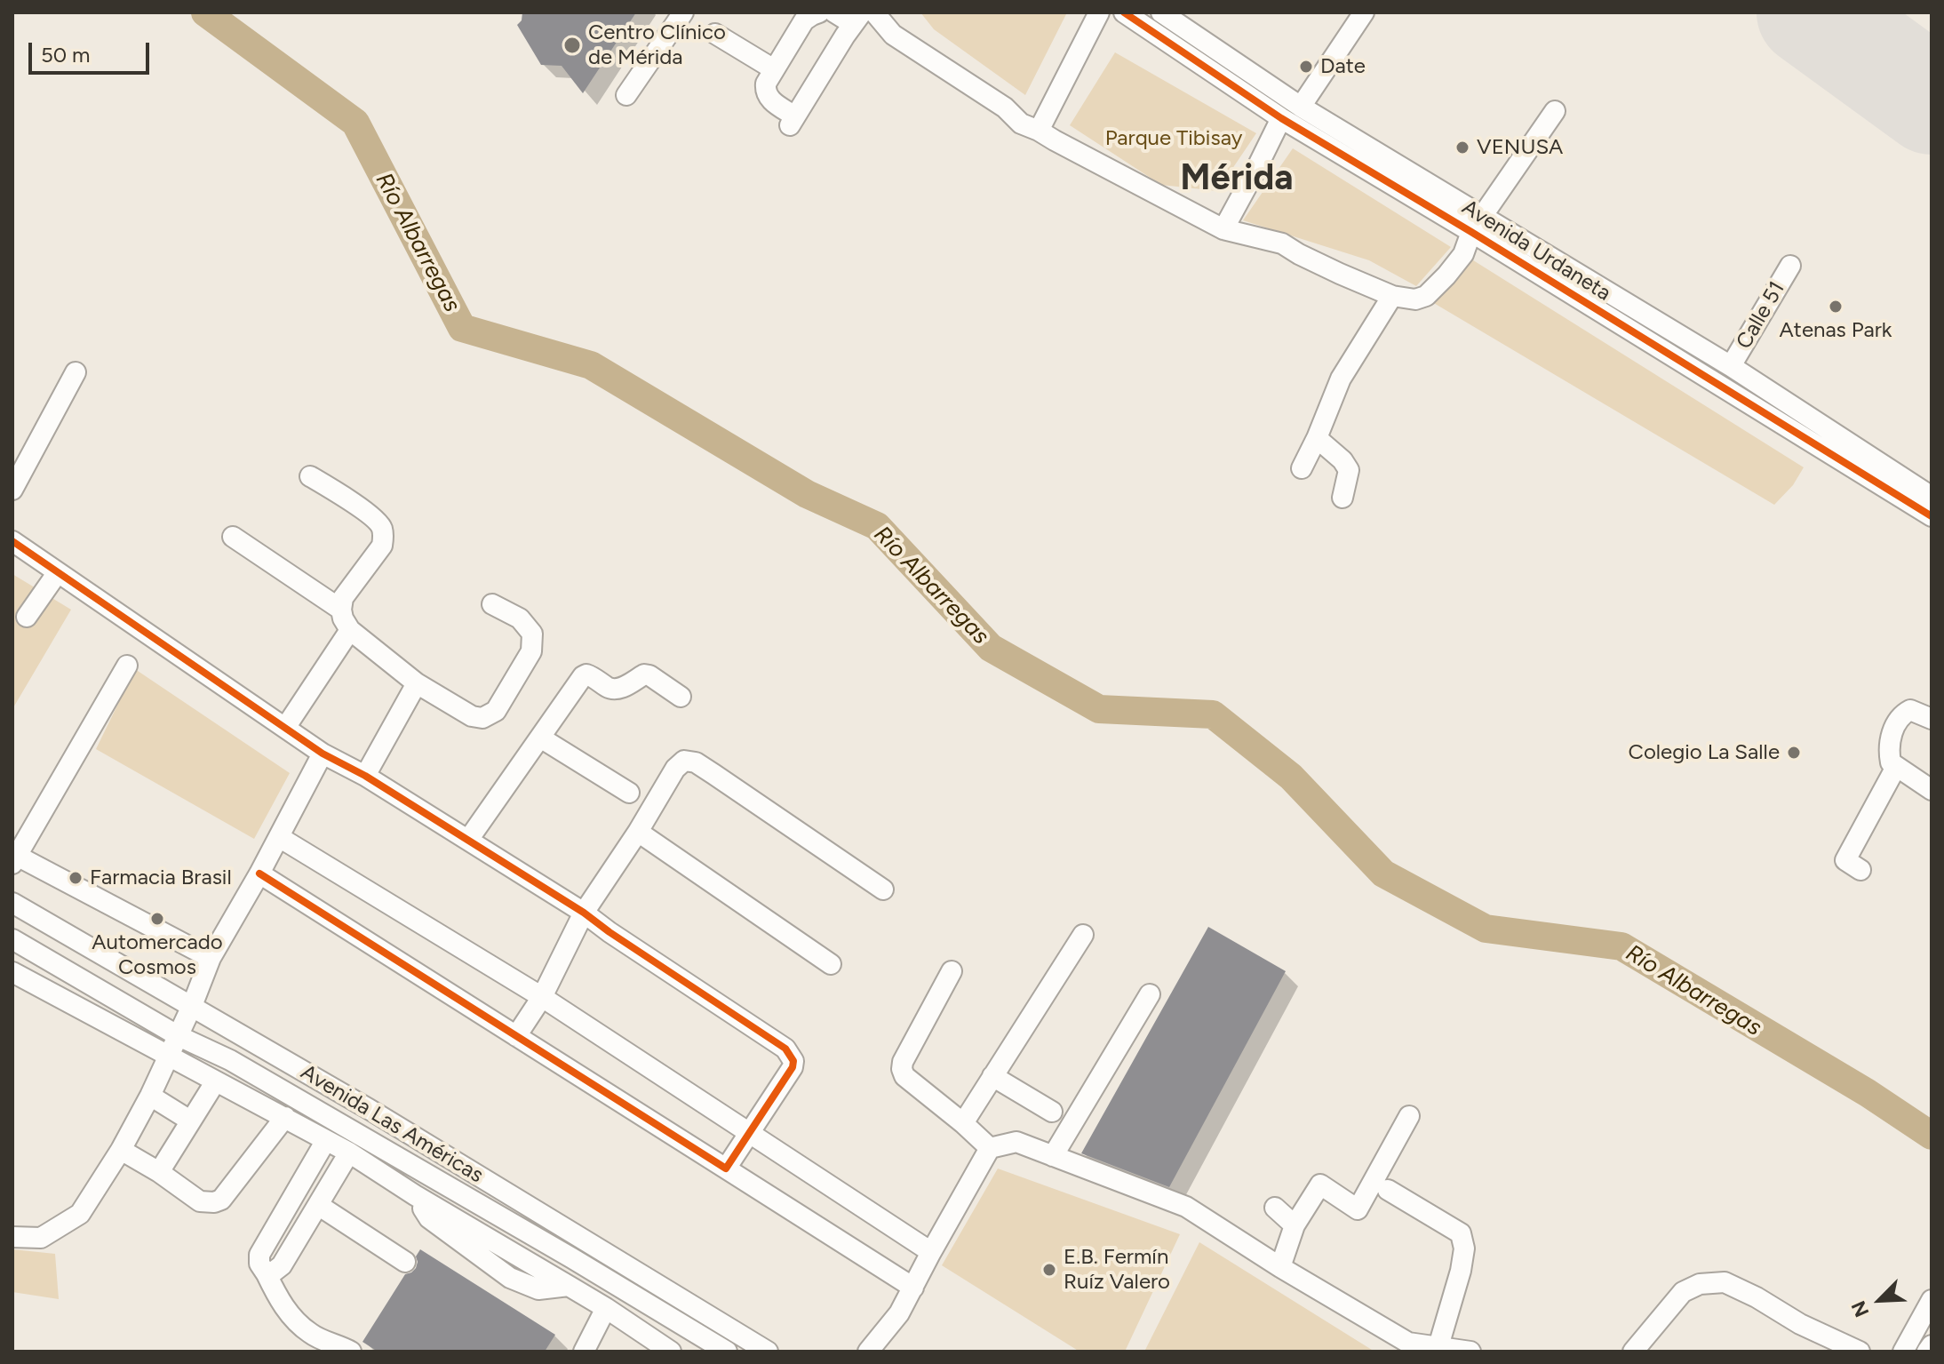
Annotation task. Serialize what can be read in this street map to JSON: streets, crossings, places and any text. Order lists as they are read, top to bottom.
{
  "streets": {
    "street": ["Avenida Urdaneta", "Calle 51", "Avenida Las Américas"]
  },
  "crossings": [
    ["Avenida Urdaneta", "Calle 51"]
  ],
  "districts": ["Mérida"],
  "water": ["Río Albarregas"],
  "parks": ["Parque Tibisay"],
  "places": [
    "Centro Clínico de Mérida",
    "Date",
    "VENUSA",
    "Atenas Park",
    "Colegio La Salle",
    "Farmacia Brasil",
    "Automercado Cosmos",
    "E.B. Fermín Ruíz Valero"
  ],
  "scale_bar": "50 m",
  "north": "bottom left"
}
